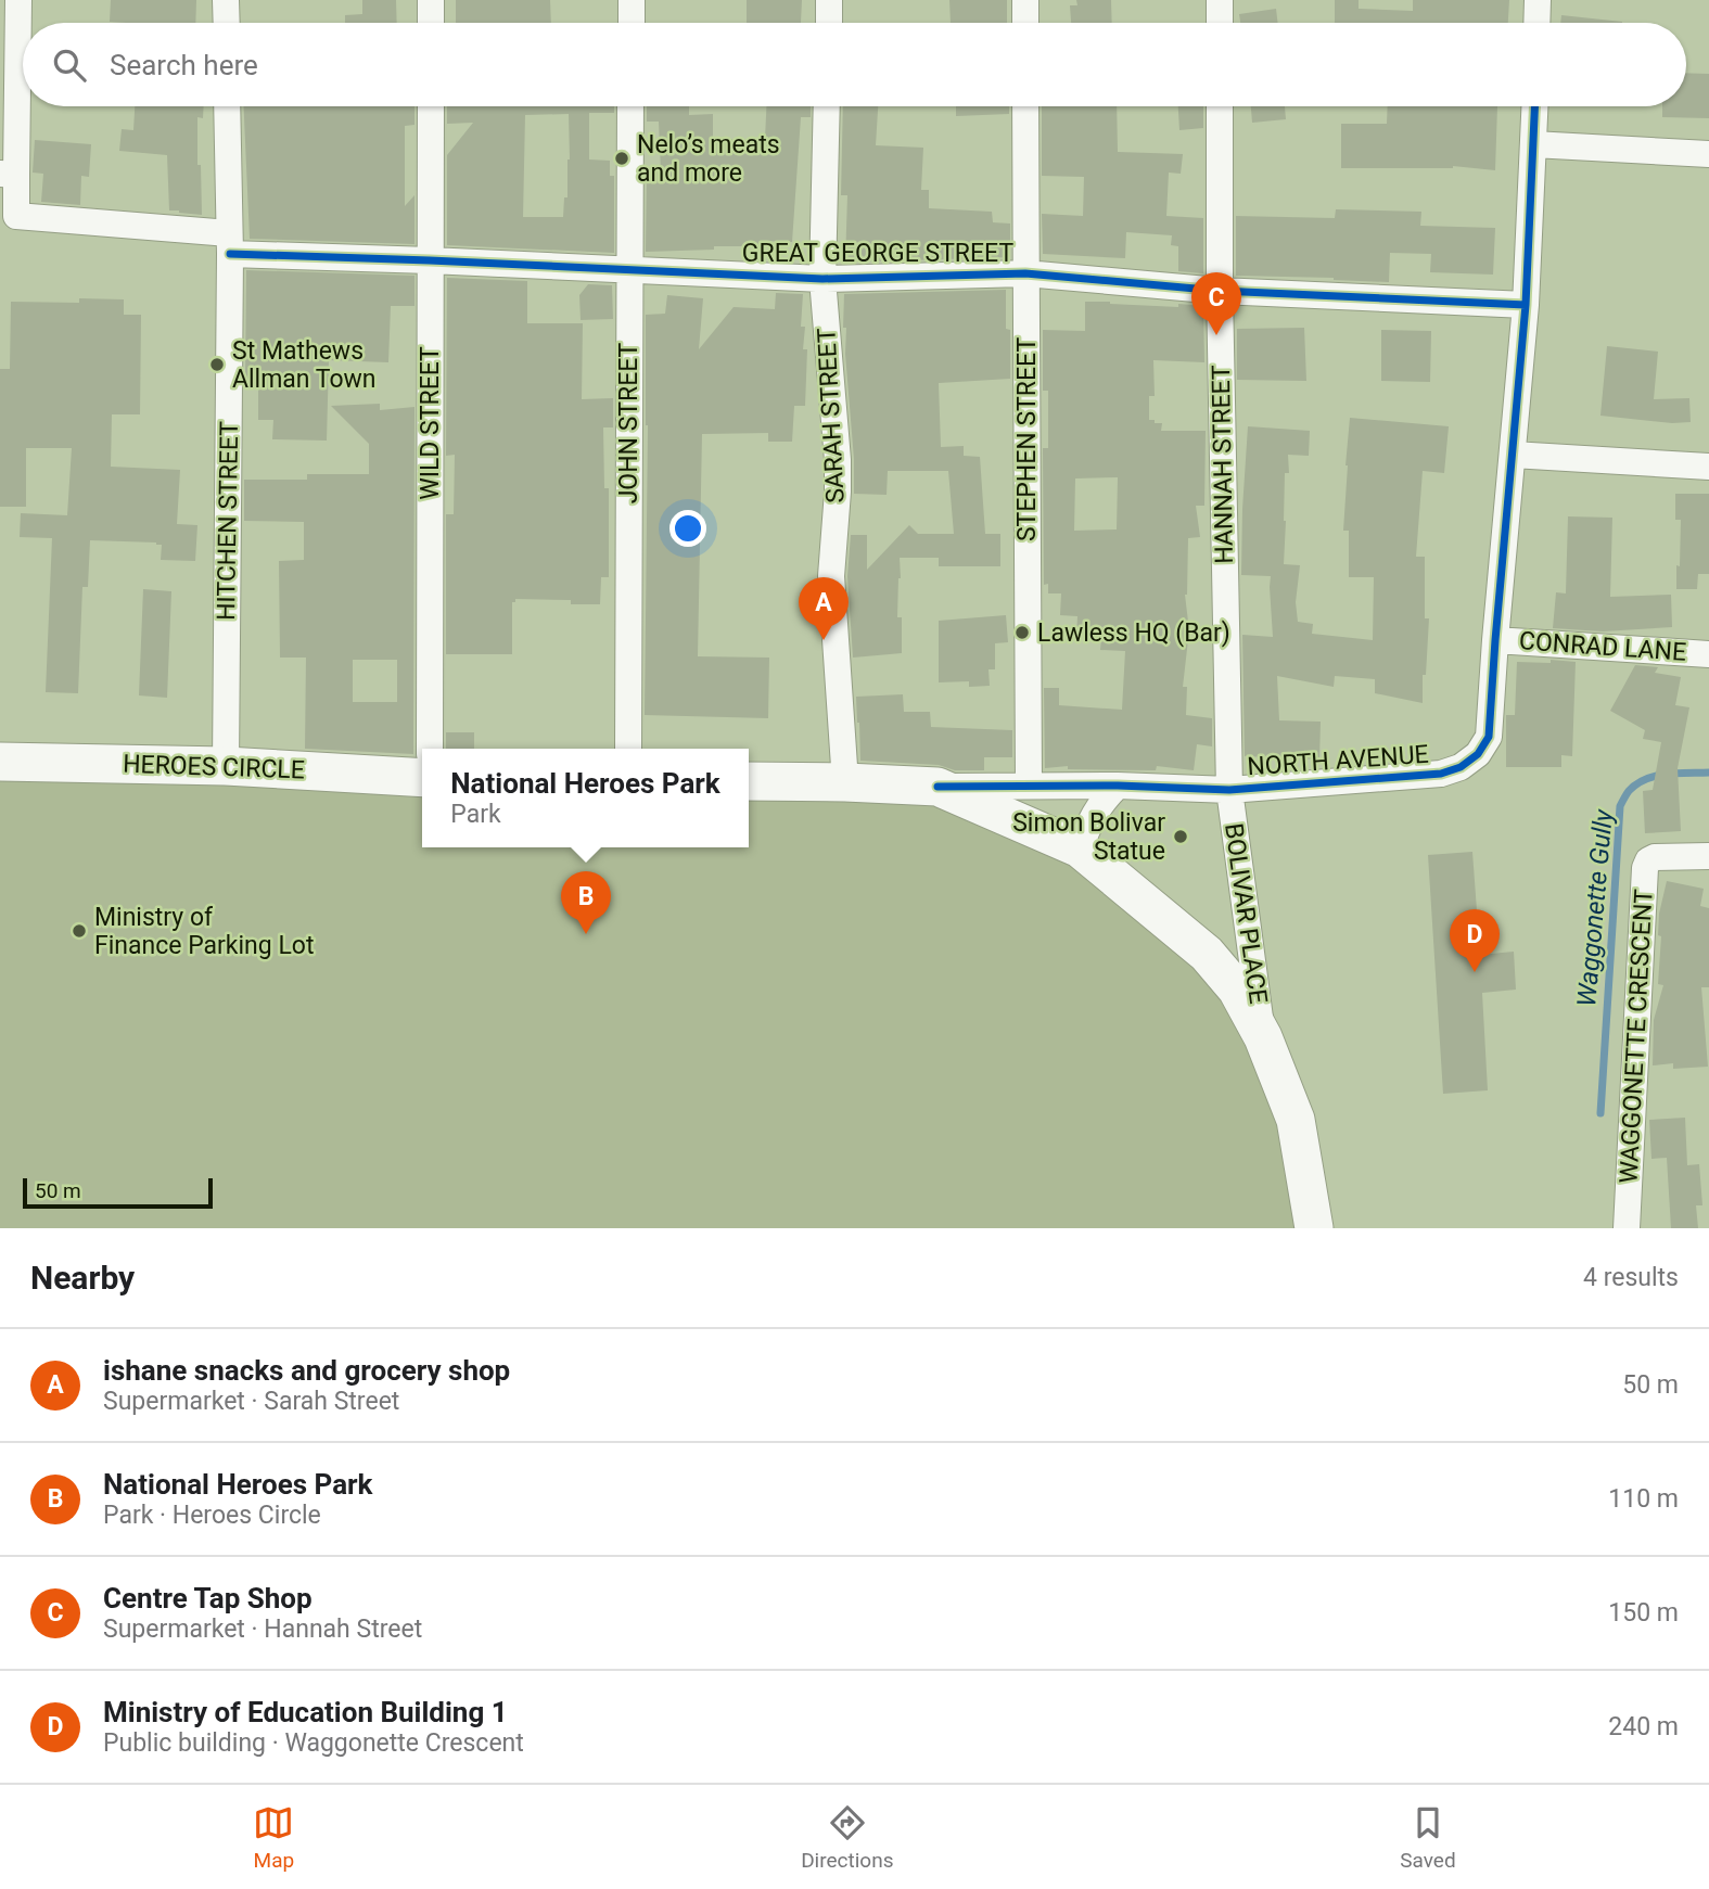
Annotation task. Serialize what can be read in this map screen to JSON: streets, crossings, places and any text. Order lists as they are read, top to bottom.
{
  "streets": {
    "main road": ["HEROES CIRCLE"],
    "street": [
      "GREAT GEORGE STREET",
      "SARAH STREET",
      "WILD STREET",
      "JOHN STREET",
      "STEPHEN STREET",
      "HANNAH STREET",
      "HITCHEN STREET",
      "CONRAD LANE",
      "NORTH AVENUE",
      "BOLIVAR PLACE",
      "WAGGONETTE CRESCENT"
    ]
  },
  "crossings": [
    ["GREAT GEORGE STREET", "SARAH STREET"],
    ["GREAT GEORGE STREET", "WILD STREET"],
    ["GREAT GEORGE STREET", "JOHN STREET"],
    ["GREAT GEORGE STREET", "STEPHEN STREET"],
    ["GREAT GEORGE STREET", "HANNAH STREET"],
    ["GREAT GEORGE STREET", "HITCHEN STREET"],
    ["GREAT GEORGE STREET", "NORTH AVENUE"],
    ["STEPHEN STREET", "NORTH AVENUE"],
    ["HANNAH STREET", "NORTH AVENUE"],
    ["HANNAH STREET", "BOLIVAR PLACE"],
    ["HITCHEN STREET", "HEROES CIRCLE"],
    ["CONRAD LANE", "NORTH AVENUE"],
    ["NORTH AVENUE", "BOLIVAR PLACE"]
  ],
  "water": ["Waggonette Gully"],
  "places": [
    "Nelo’s meats and more",
    "St Mathews Allman Town",
    "Lawless HQ (Bar)",
    "Simon Bolivar Statue",
    "Ministry of Finance Parking Lot"
  ],
  "scale_bar": "50 m",
  "page": {
    "search": "Search here",
    "pins": [
      "C",
      "A",
      "B",
      "D"
    ],
    "popup": ["National Heroes Park", "Park"],
    "scale": "50 m",
    "heading": ["Nearby", "4 results"],
    "list": [
      {
        "mark": "A",
        "name": "ishane snacks and grocery shop",
        "note": "Supermarket · Sarah Street",
        "value": "50 m"
      },
      {
        "mark": "B",
        "name": "National Heroes Park",
        "note": "Park · Heroes Circle",
        "value": "110 m"
      },
      {
        "mark": "C",
        "name": "Centre Tap Shop",
        "note": "Supermarket · Hannah Street",
        "value": "150 m"
      },
      {
        "mark": "D",
        "name": "Ministry of Education Building 1",
        "note": "Public building · Waggonette Crescent",
        "value": "240 m"
      }
    ],
    "nav": ["Map", "Directions", "Saved"]
  }
}
